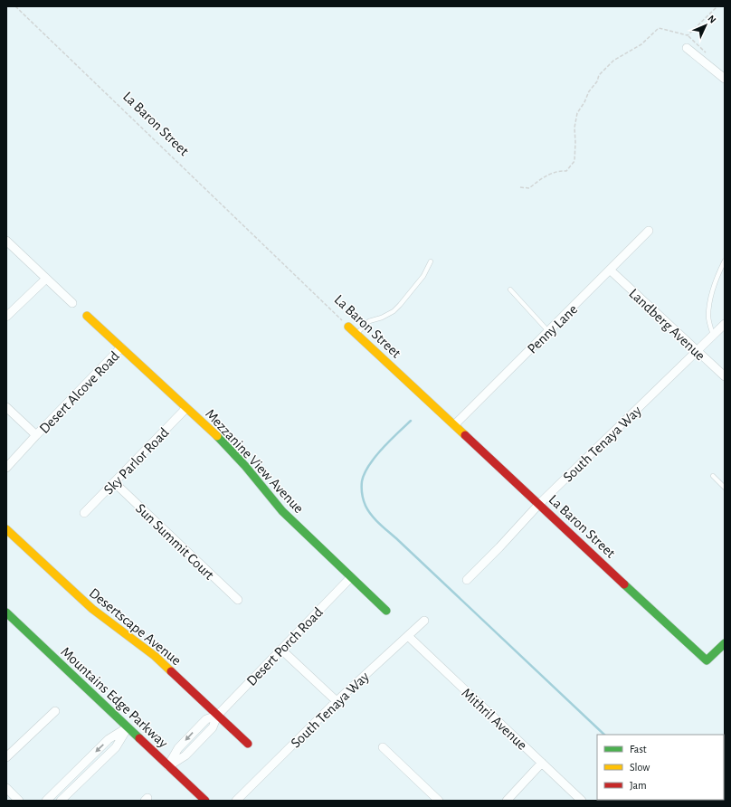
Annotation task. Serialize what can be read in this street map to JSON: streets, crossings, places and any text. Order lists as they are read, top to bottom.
{
  "streets": {
    "street": [
      "La Baron Street",
      "Landberg Avenue",
      "Penny Lane",
      "Desert Alcove Road",
      "South Tenaya Way",
      "Sky Parlor Road",
      "Mezzanine View Avenue",
      "Sun Summit Court",
      "Desertscape Avenue",
      "Desert Porch Road",
      "Mountains Edge Parkway",
      "Mithril Avenue"
    ]
  },
  "crossings": [
    ["La Baron Street", "Penny Lane"],
    ["La Baron Street", "South Tenaya Way"],
    ["Landberg Avenue", "Penny Lane"],
    ["Landberg Avenue", "South Tenaya Way"],
    ["Desert Alcove Road", "Mezzanine View Avenue"],
    ["South Tenaya Way", "Mithril Avenue"],
    ["Sky Parlor Road", "Mezzanine View Avenue"],
    ["Sky Parlor Road", "Sun Summit Court"],
    ["Mezzanine View Avenue", "Desert Porch Road"],
    ["Desertscape Avenue", "Desert Porch Road"],
    ["Desert Porch Road", "Mountains Edge Parkway"]
  ],
  "legend": ["Fast", "Slow", "Jam"],
  "north": "top right"
}
